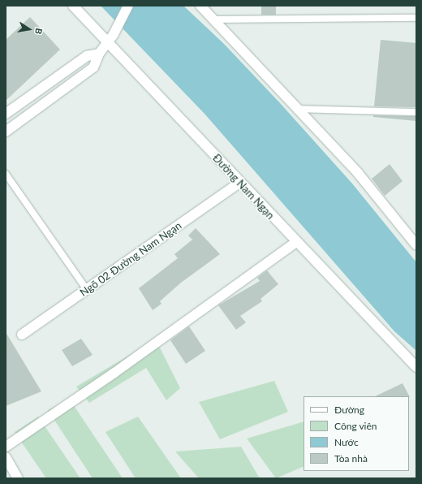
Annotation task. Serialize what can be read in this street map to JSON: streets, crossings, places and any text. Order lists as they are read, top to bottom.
{
  "streets": {
    "street": ["Đường Nam Ngạn", "Ngõ 02 Đường Nam Ngạn"]
  },
  "crossings": [
    ["Đường Nam Ngạn", "Ngõ 02 Đường Nam Ngạn"]
  ],
  "legend": [
    "Đường",
    "Công viên",
    "Nước",
    "Tòa nhà"
  ],
  "north": "right"
}
